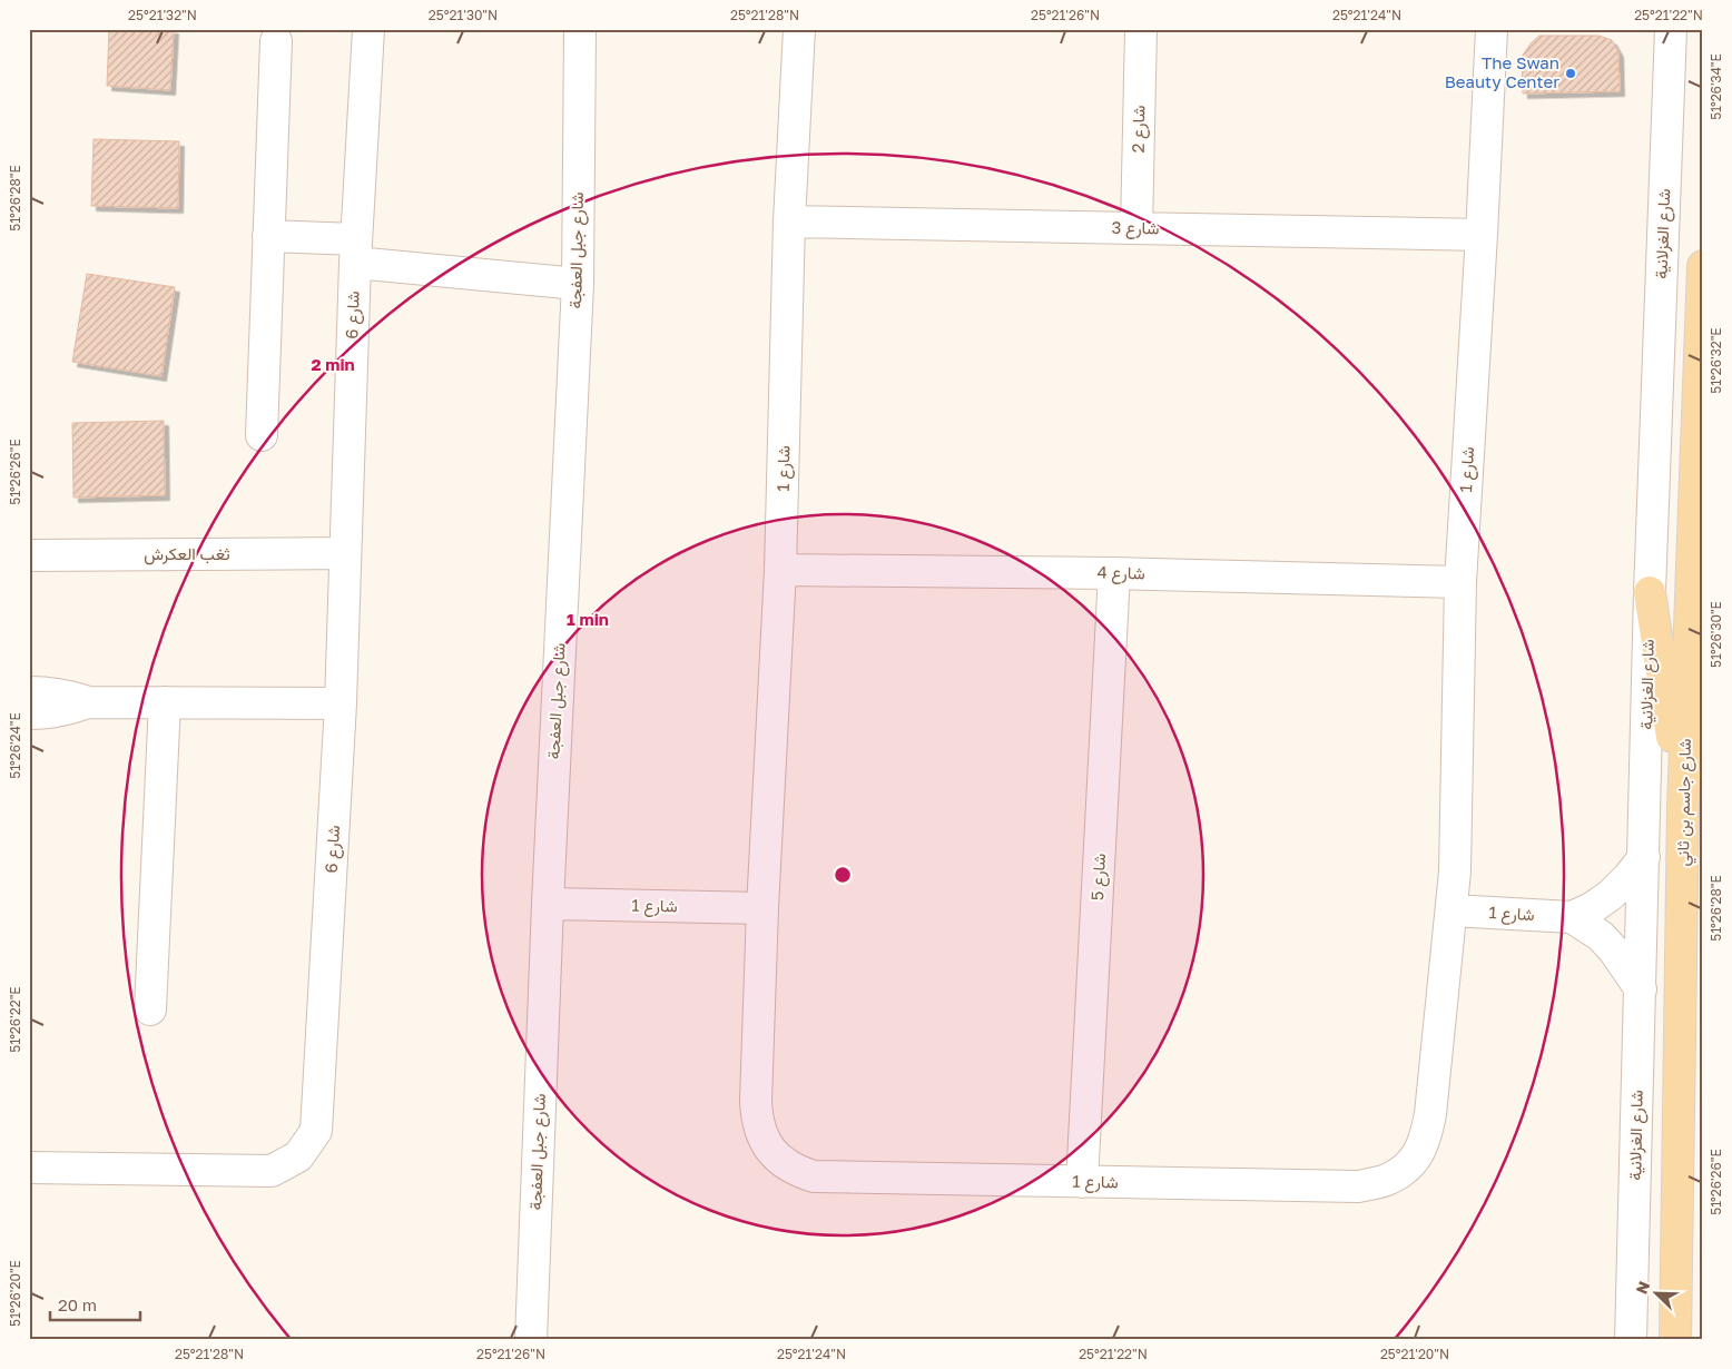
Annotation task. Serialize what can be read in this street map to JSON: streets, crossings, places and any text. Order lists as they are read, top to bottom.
{
  "streets": {
    "main road": ["شارع جاسم بن ثاني"],
    "street": [
      "شارع 2",
      "شارع 3",
      "شارع الغزلانية",
      "شارع جبل العفجة",
      "شارع 6",
      "شارع 1",
      "ثغب العكرش",
      "شارع 4",
      "شارع 5"
    ]
  },
  "crossings": [
    ["شارع 2", "شارع 3"],
    ["شارع 3", "شارع 1"],
    ["شارع الغزلانية", "شارع 1"],
    ["شارع جبل العفجة", "شارع 1"],
    ["شارع 6", "ثغب العكرش"],
    ["شارع 1", "شارع 4"],
    ["شارع 1", "شارع 5"],
    ["شارع 4", "شارع 5"]
  ],
  "places": ["The Swan Beauty Center"],
  "scale_bar": "20 m",
  "north": "top left",
  "coordinates": [
    "25°21'32\"N",
    "25°21'30\"N",
    "25°21'28\"N",
    "25°21'26\"N",
    "25°21'24\"N",
    "25°21'22\"N",
    "51°26'34\"E",
    "51°26'28\"E",
    "51°26'32\"E",
    "51°26'26\"E",
    "51°26'30\"E",
    "51°26'24\"E",
    "51°26'22\"E",
    "51°26'20\"E",
    "25°21'20\"N"
  ],
  "rings": ["2 min", "1 min"]
}
